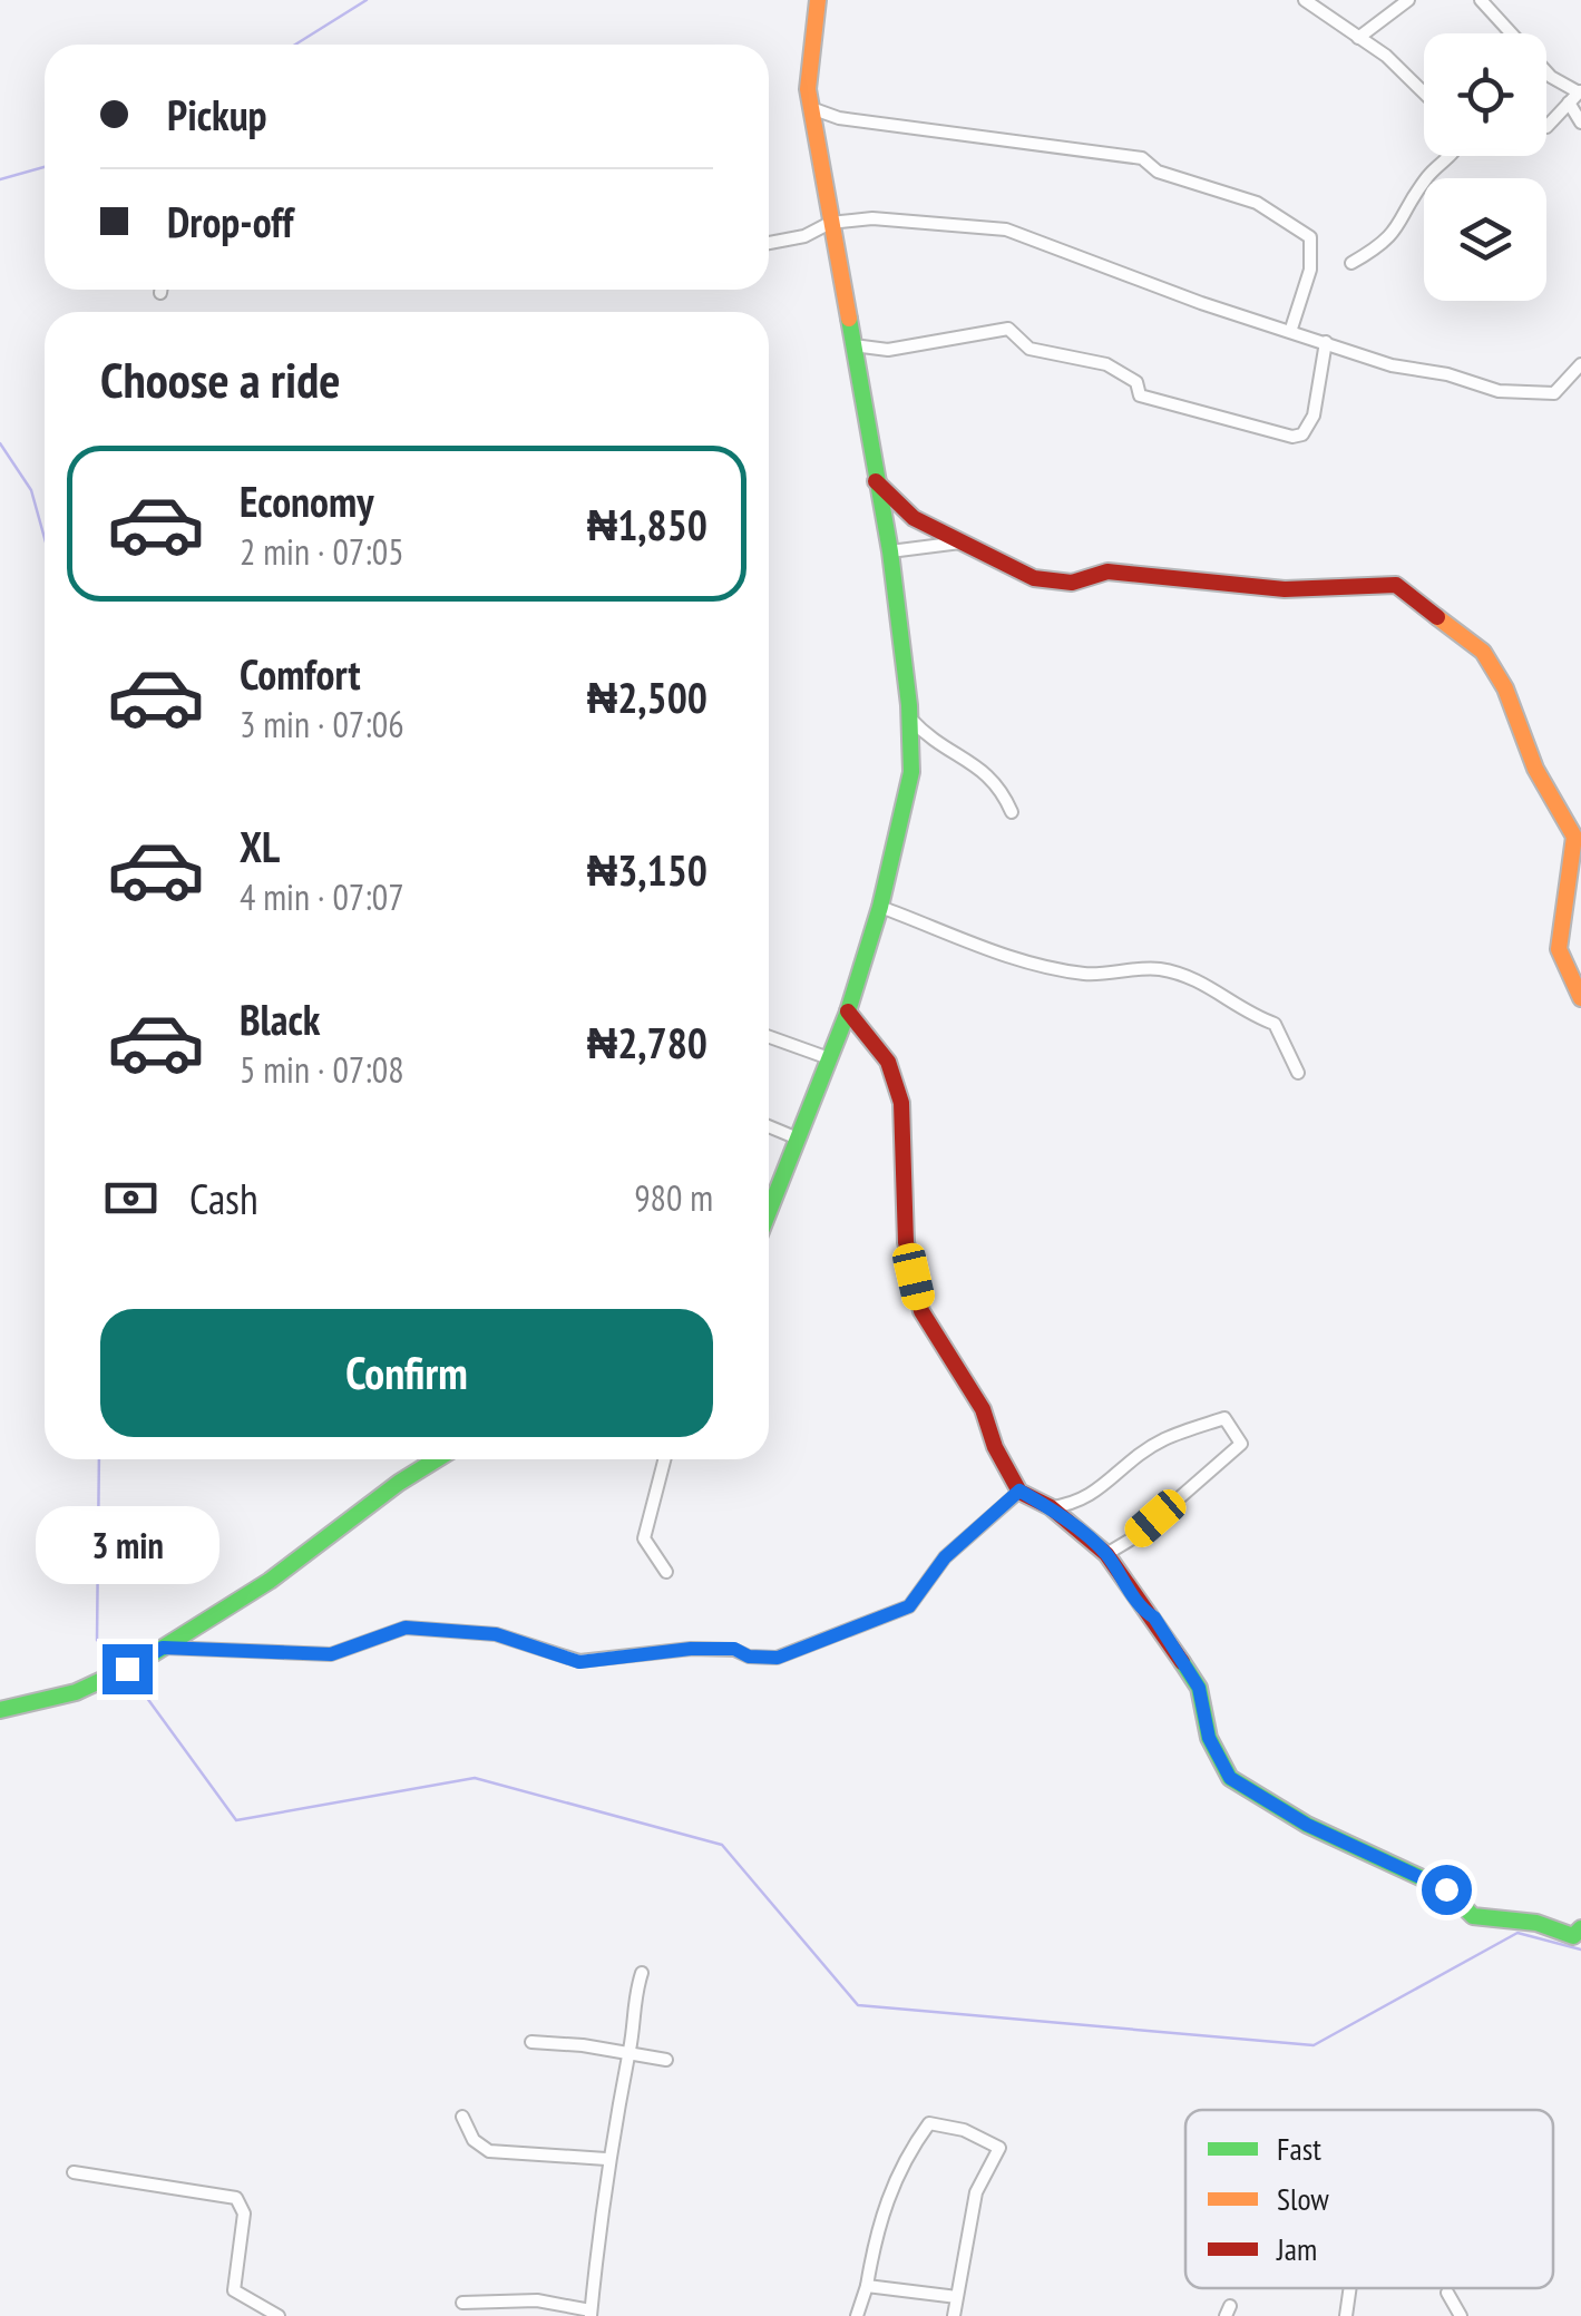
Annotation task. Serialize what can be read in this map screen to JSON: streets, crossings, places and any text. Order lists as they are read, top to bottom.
{
  "legend": ["Fast", "Slow", "Jam"],
  "page": {
    "banner": ["Pickup", "Drop-off"],
    "heading": "Choose a ride",
    "list": [
      {
        "name": "Economy",
        "note": "2 min · 07:05",
        "value": "₦1,850"
      },
      {
        "name": "Comfort",
        "note": "3 min · 07:06",
        "value": "₦2,500"
      },
      {
        "name": "XL",
        "note": "4 min · 07:07",
        "value": "₦3,150"
      },
      {
        "name": "Black",
        "note": "5 min · 07:08",
        "value": "₦2,780"
      }
    ],
    "pay": ["Cash", "980 m"],
    "buttons": "Confirm",
    "bubble": "3 min"
  }
}
